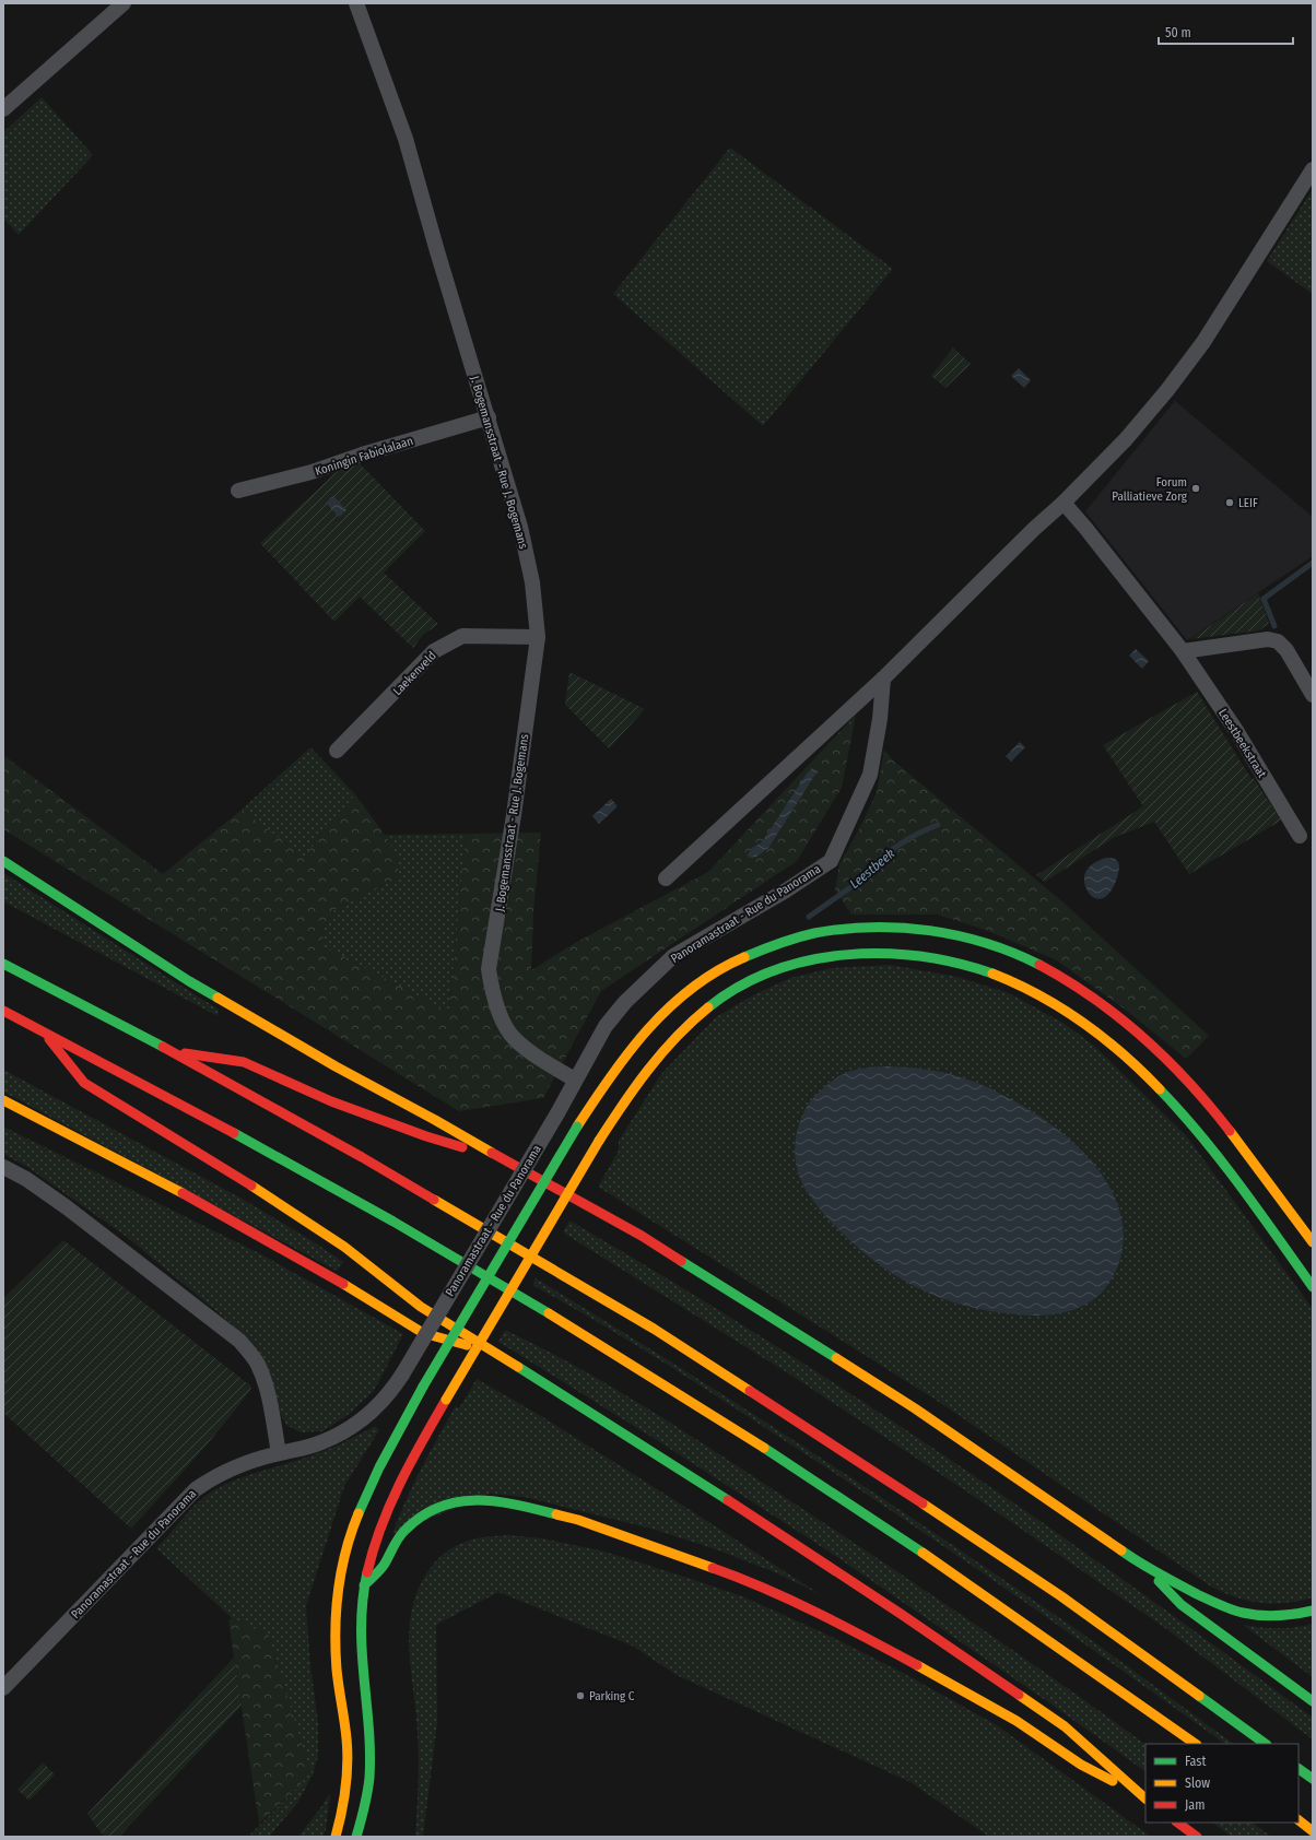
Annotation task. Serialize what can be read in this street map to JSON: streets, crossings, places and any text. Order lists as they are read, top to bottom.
{
  "streets": {
    "street": [
      "Koningin Fabiolalaan",
      "J. Bogemansstraat - Rue J. Bogemans",
      "Laekenveld",
      "Leestbeekstraat",
      "Panoramastraat - Rue du Panorama"
    ]
  },
  "crossings": [
    ["Koningin Fabiolalaan", "J. Bogemansstraat - Rue J. Bogemans"],
    ["J. Bogemansstraat - Rue J. Bogemans", "Laekenveld"],
    ["J. Bogemansstraat - Rue J. Bogemans", "Panoramastraat - Rue du Panorama"]
  ],
  "water": ["Leestbeek"],
  "places": ["Forum Palliatieve Zorg", "LEIF", "Parking C"],
  "legend": ["Fast", "Slow", "Jam"],
  "scale_bar": "50 m"
}
